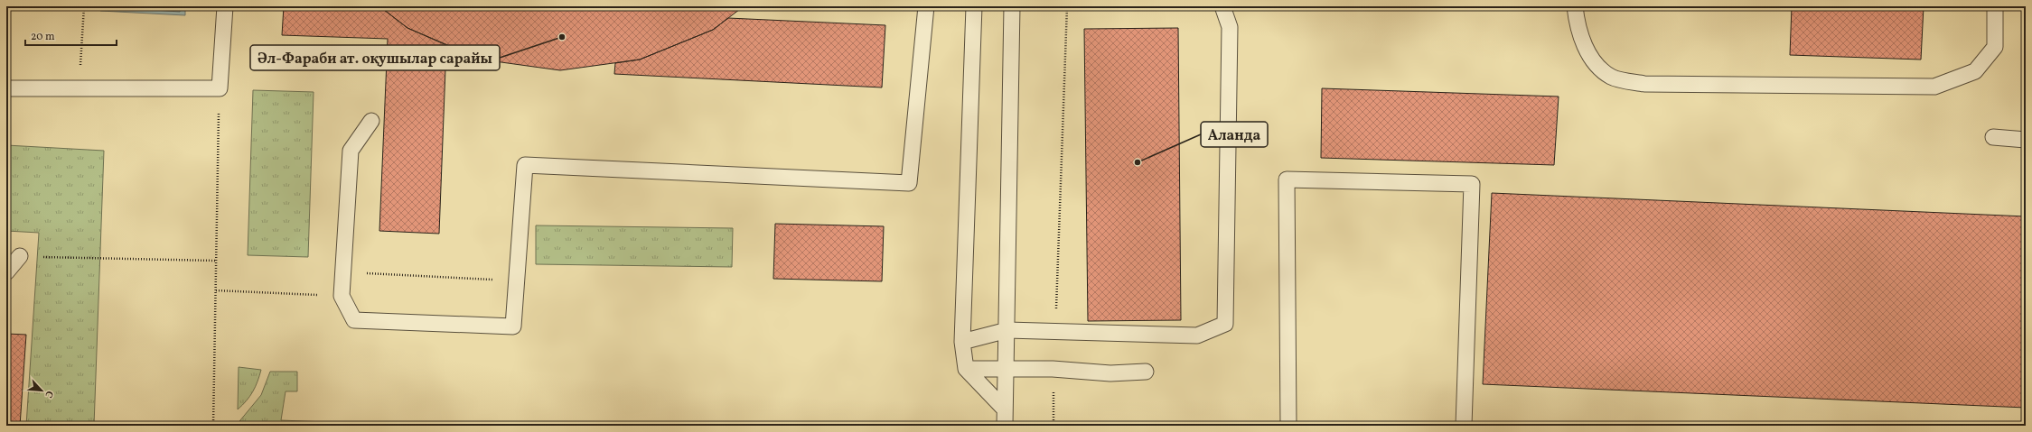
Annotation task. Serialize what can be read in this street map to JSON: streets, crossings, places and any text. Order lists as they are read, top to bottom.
{
  "places": ["Әл-Фараби ат. оқушылар сарайы", "Аланда"],
  "scale_bar": "20 m",
  "north": "bottom right"
}
